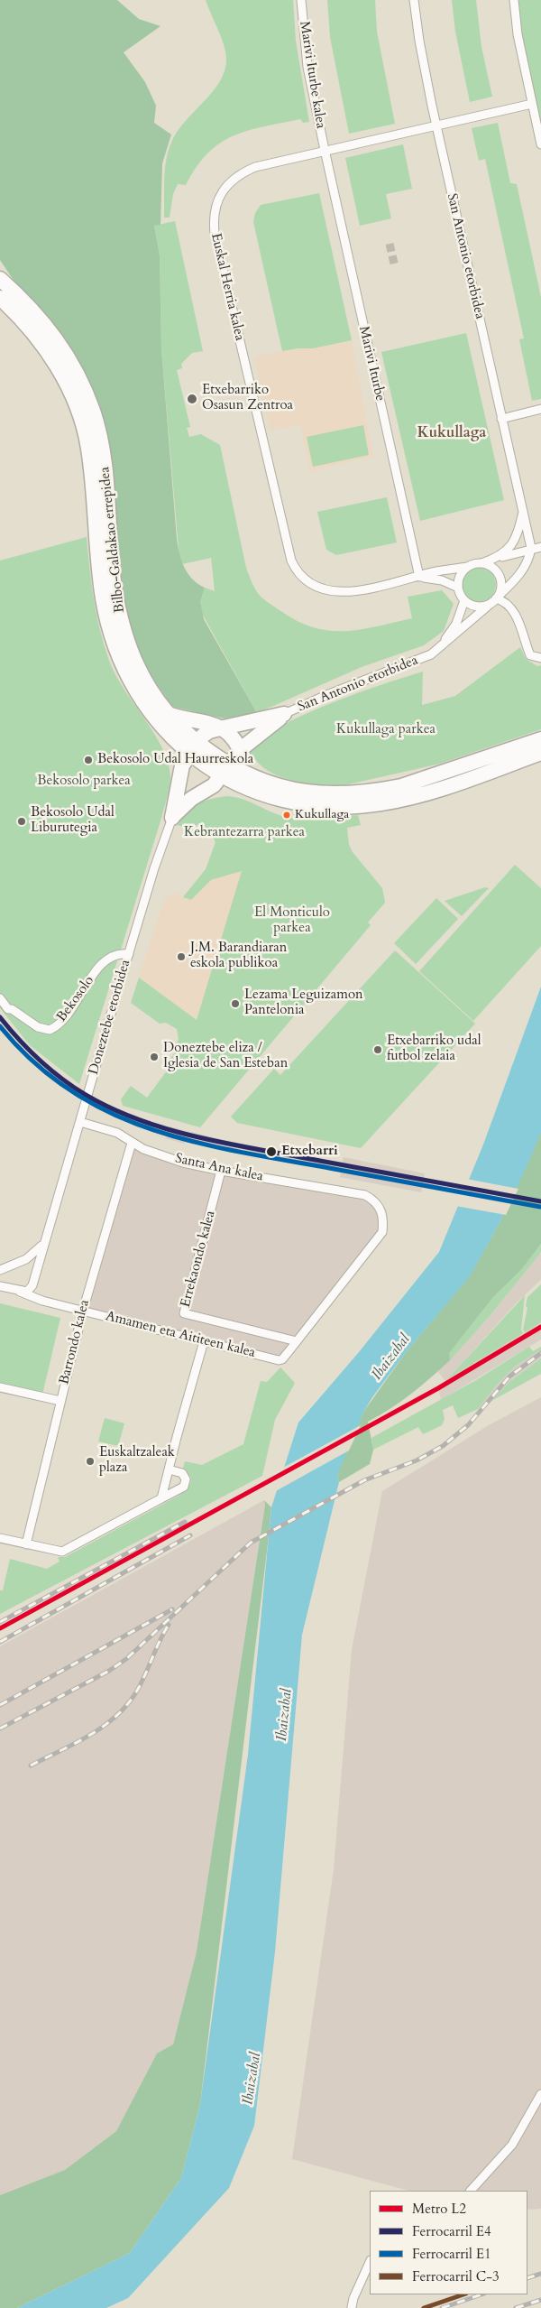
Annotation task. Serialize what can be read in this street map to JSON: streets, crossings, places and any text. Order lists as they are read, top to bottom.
{
  "streets": {
    "highway": ["Bilbo-Galdakao errepidea"],
    "street": [
      "Marivi Iturbe kalea",
      "San Antonio etorbidea",
      "Euskal Herria kalea",
      "Marivi Iturbe",
      "Bekosolo",
      "Doneztebe etorbidea",
      "Santa Ana kalea",
      "Errekaondo kalea",
      "Amamen eta Aititeen kalea",
      "Barrondo kalea"
    ]
  },
  "crossings": [
    ["Marivi Iturbe kalea", "Euskal Herria kalea"],
    ["Marivi Iturbe kalea", "Marivi Iturbe"],
    ["San Antonio etorbidea", "Euskal Herria kalea"],
    ["Euskal Herria kalea", "Marivi Iturbe"],
    ["Bekosolo", "Doneztebe etorbidea"],
    ["Doneztebe etorbidea", "Santa Ana kalea"],
    ["Santa Ana kalea", "Errekaondo kalea"],
    ["Santa Ana kalea", "Amamen eta Aititeen kalea"],
    ["Santa Ana kalea", "Barrondo kalea"],
    ["Errekaondo kalea", "Amamen eta Aititeen kalea"],
    ["Amamen eta Aititeen kalea", "Barrondo kalea"]
  ],
  "districts": ["Kukullaga"],
  "water": ["Ibaizabal"],
  "parks": [
    "Kukullaga parkea",
    "Bekosolo parkea",
    "Kebrantezarra parkea",
    "El Monticulo parkea"
  ],
  "places": [
    "Etxebarriko Osasun Zentroa",
    "Bekosolo Udal Haurreskola",
    "Kukullaga",
    "Bekosolo Udal Liburutegia",
    "J.M. Barandiaran eskola publikoa",
    "Lezama Leguizamon Pantelonia",
    "Etxebarriko udal futbol zelaia",
    "Doneztebe eliza / Iglesia de San Esteban",
    "Etxebarri",
    "Euskaltzaleak plaza"
  ],
  "lines": [
    "rail line E4",
    "rail line E1",
    "metro line L2",
    "rail line C-3"
  ],
  "legend": [
    "Metro L2",
    "Ferrocarril E4",
    "Ferrocarril E1",
    "Ferrocarril C-3"
  ]
}
